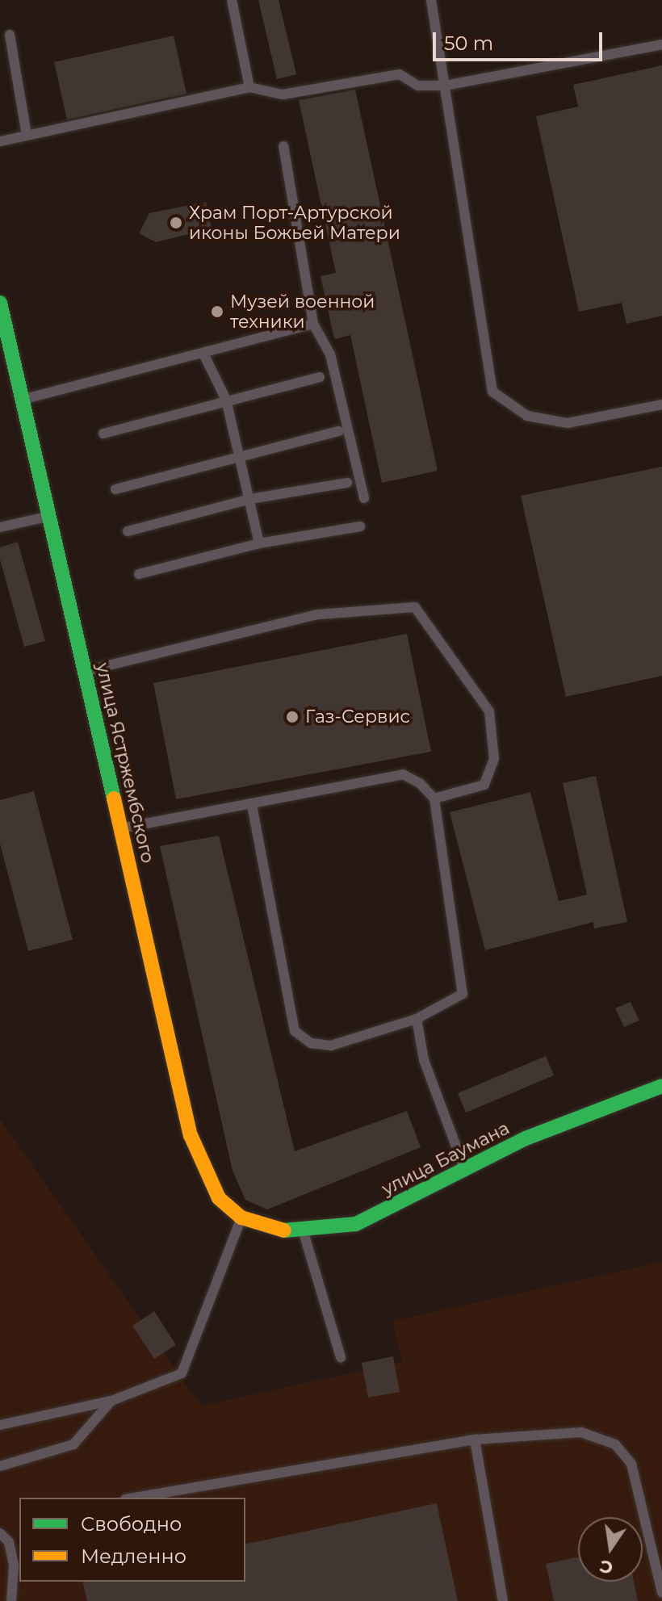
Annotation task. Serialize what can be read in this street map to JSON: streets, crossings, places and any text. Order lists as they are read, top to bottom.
{
  "streets": {
    "main road": ["улица Ястржембского", "улица Баумана"]
  },
  "crossings": [
    ["улица Ястржембского", "улица Баумана"]
  ],
  "places": ["Храм Порт-Артурской иконы Божьей Матери", "Музей военной техники", "Газ-Сервис"],
  "legend": ["Свободно", "Медленно"],
  "scale_bar": "50 m",
  "north": "bottom"
}
